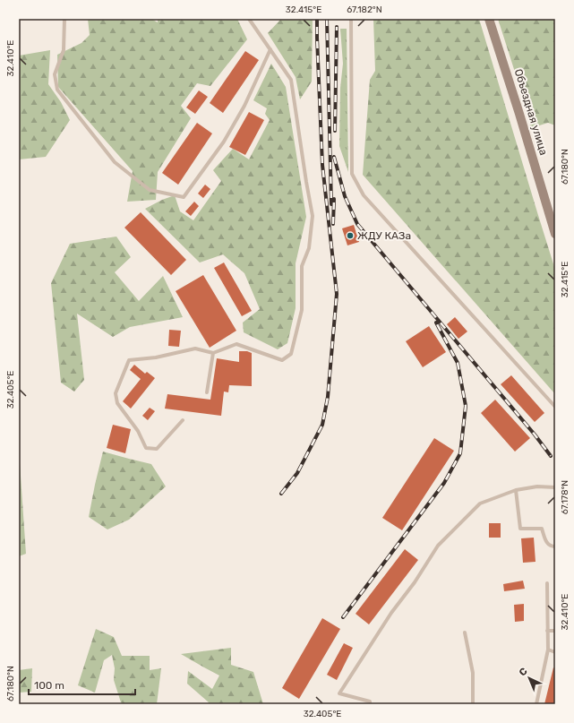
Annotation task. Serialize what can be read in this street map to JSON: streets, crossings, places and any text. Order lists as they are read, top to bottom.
{
  "streets": {
    "main road": ["Объездная улица"]
  },
  "places": ["ЖДУ КАЗа"],
  "scale_bar": "100 m",
  "north": "top left",
  "coordinates": [
    "32.415°E",
    "67.182°N",
    "32.410°E",
    "67.180°N",
    "32.405°E",
    "67.178°N"
  ]
}
